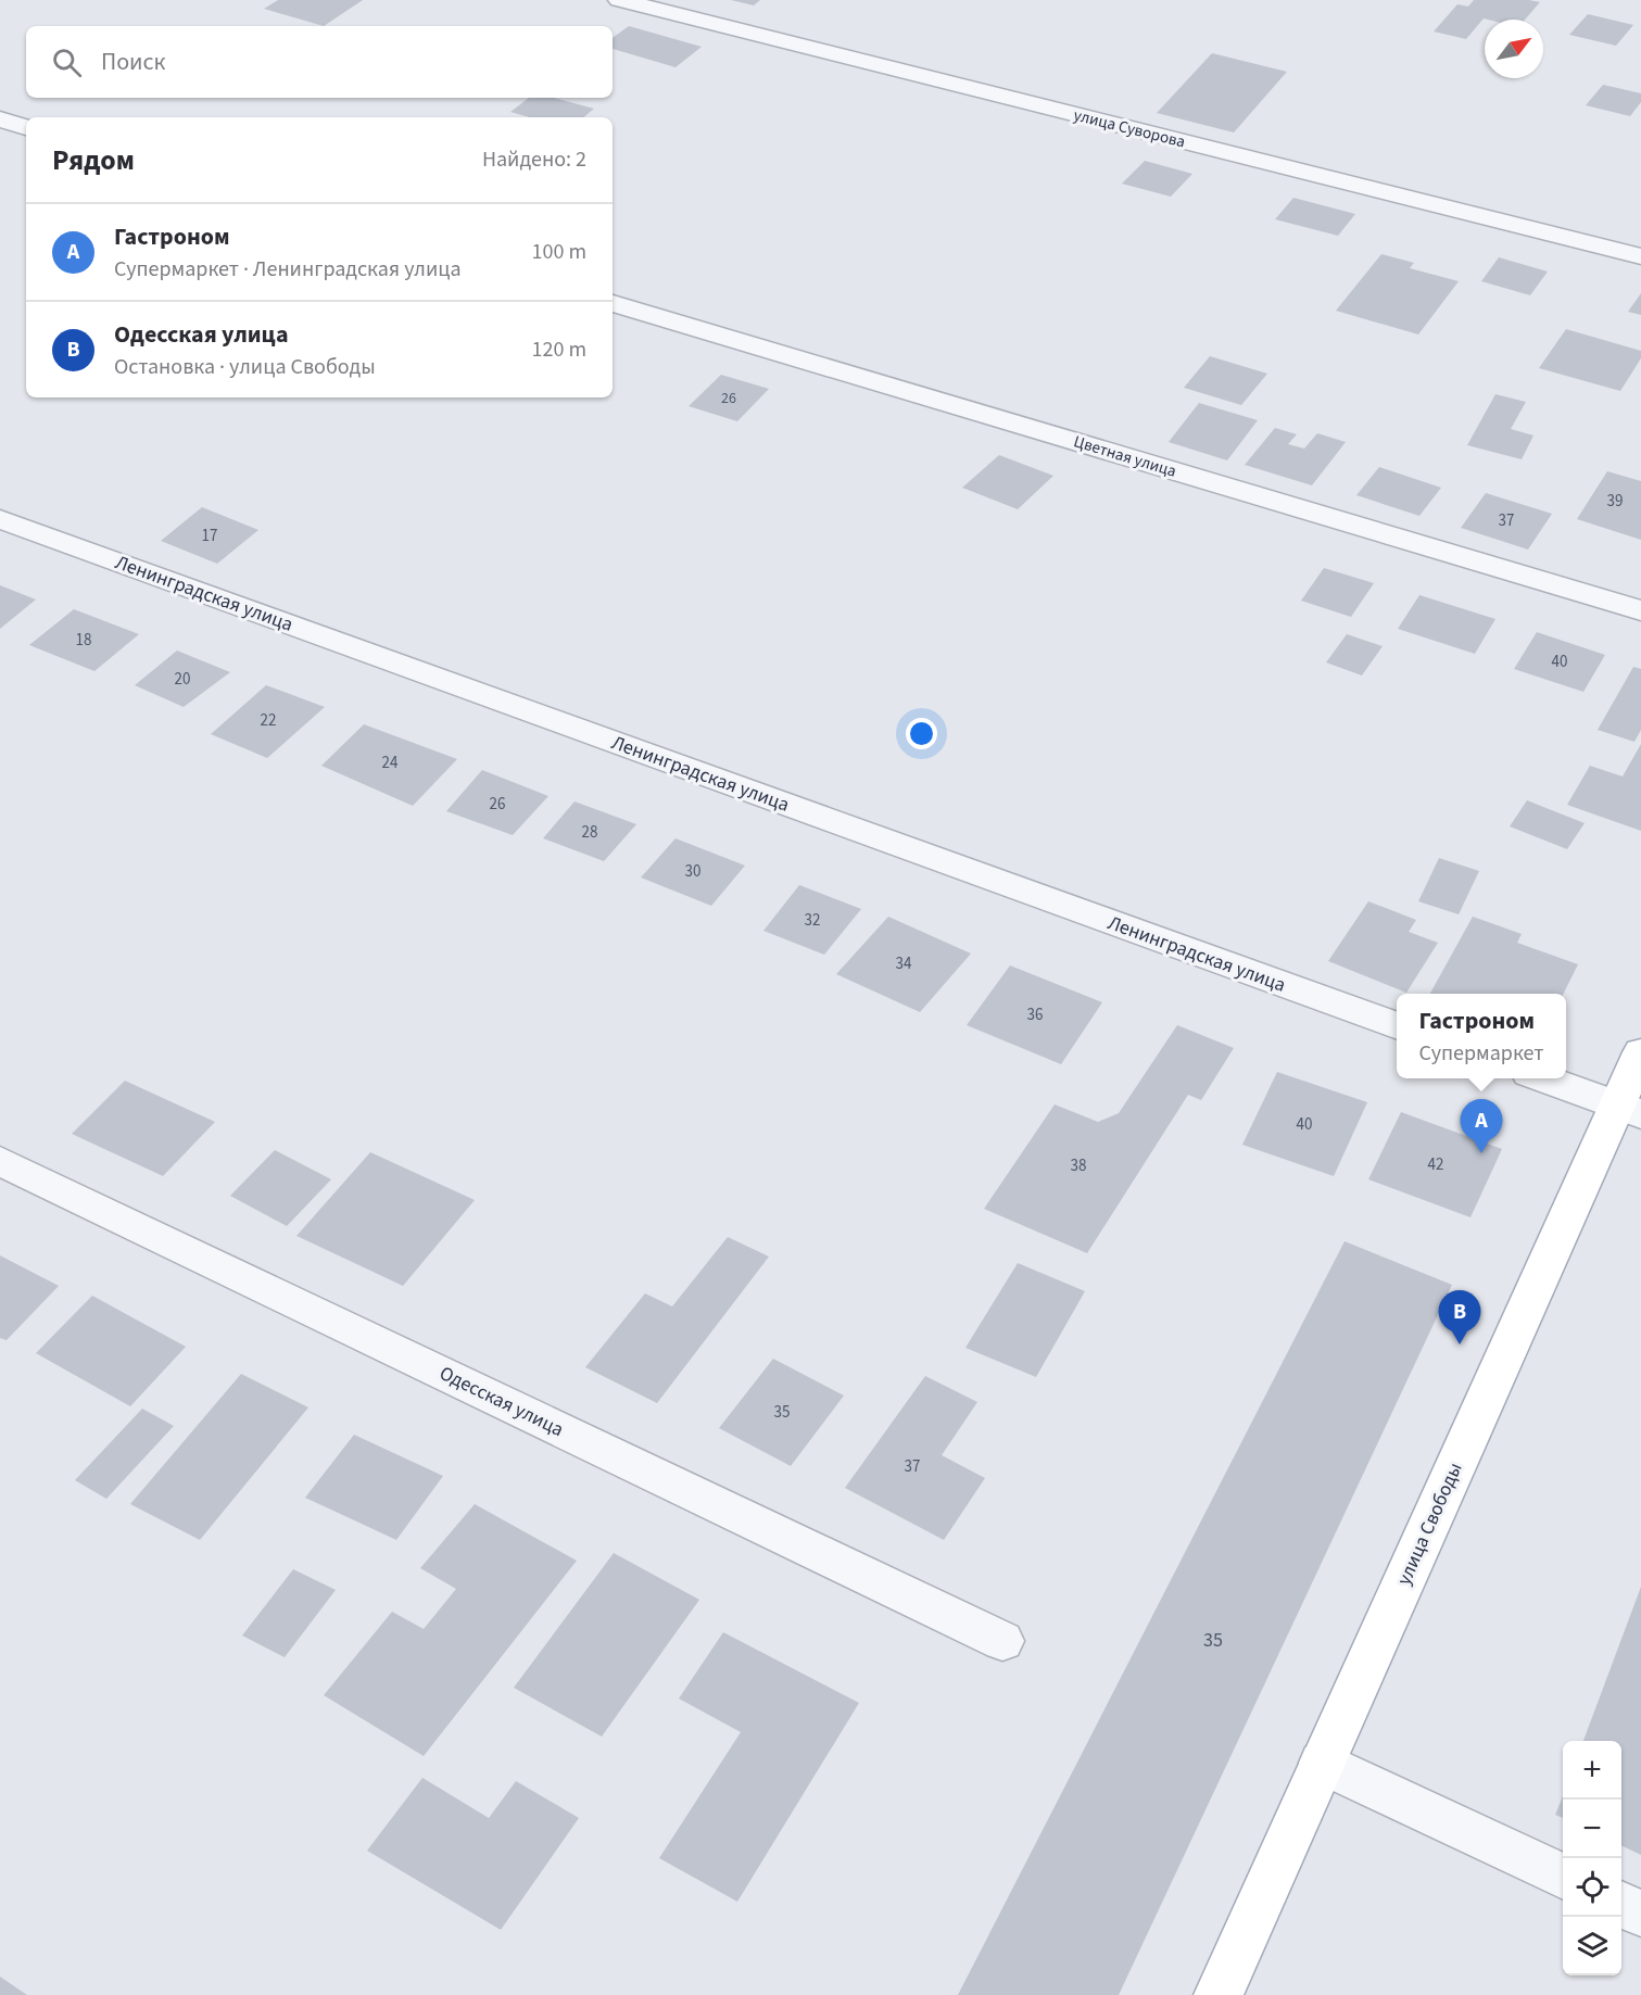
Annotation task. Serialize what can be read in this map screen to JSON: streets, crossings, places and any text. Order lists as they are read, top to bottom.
{
  "streets": {
    "main road": ["улица Свободы"],
    "street": [
      "улица Суворова",
      "Цветная улица",
      "Ленинградская улица",
      "Одесская улица"
    ]
  },
  "house_numbers": [
    "26",
    "39",
    "37",
    "17",
    "18",
    "40",
    "20",
    "22",
    "24",
    "26",
    "28",
    "30",
    "32",
    "34",
    "36",
    "40",
    "42",
    "38",
    "35",
    "37",
    "35"
  ],
  "north": "top right",
  "page": {
    "search": "Поиск",
    "heading": ["Рядом", "Найдено: 2"],
    "list": [
      {
        "mark": "A",
        "name": "Гастроном",
        "note": "Супермаркет · Ленинградская улица",
        "value": "100 m"
      },
      {
        "mark": "B",
        "name": "Одесская улица",
        "note": "Остановка · улица Свободы",
        "value": "120 m"
      }
    ],
    "popup": ["Гастроном", "Супермаркет"],
    "pins": ["A", "B"],
    "map_buttons": ["+", "−"]
  }
}
